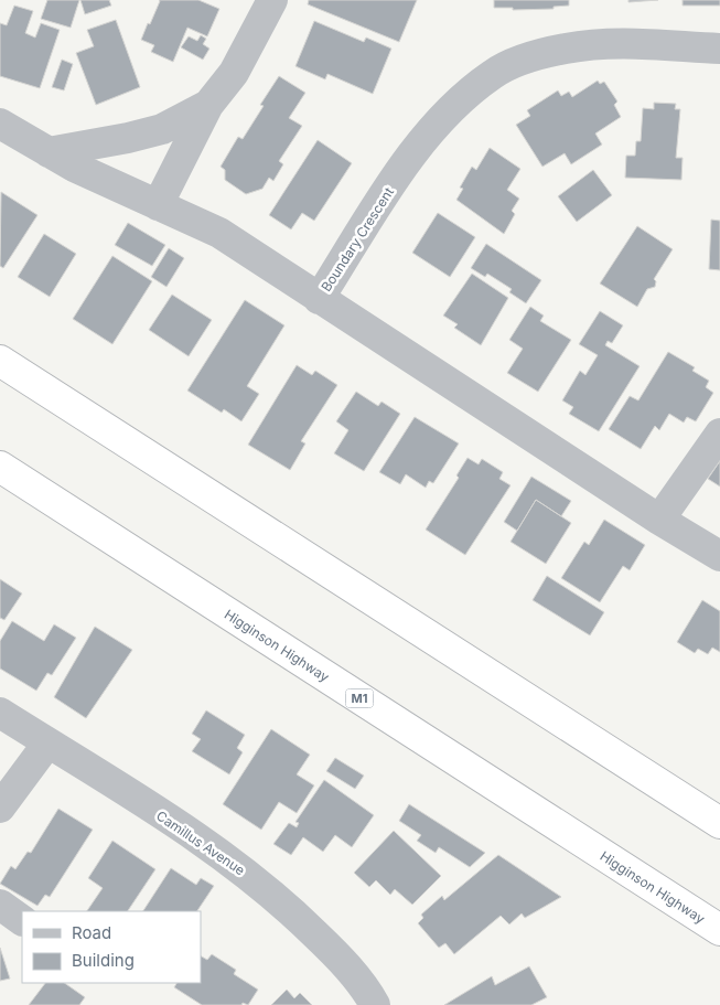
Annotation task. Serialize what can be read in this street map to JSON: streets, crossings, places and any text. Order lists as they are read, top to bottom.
{
  "streets": {
    "highway": ["Higginson Highway", "M1"],
    "street": ["Boundary Crescent", "Camillus Avenue"]
  },
  "legend": ["Road", "Building"]
}
